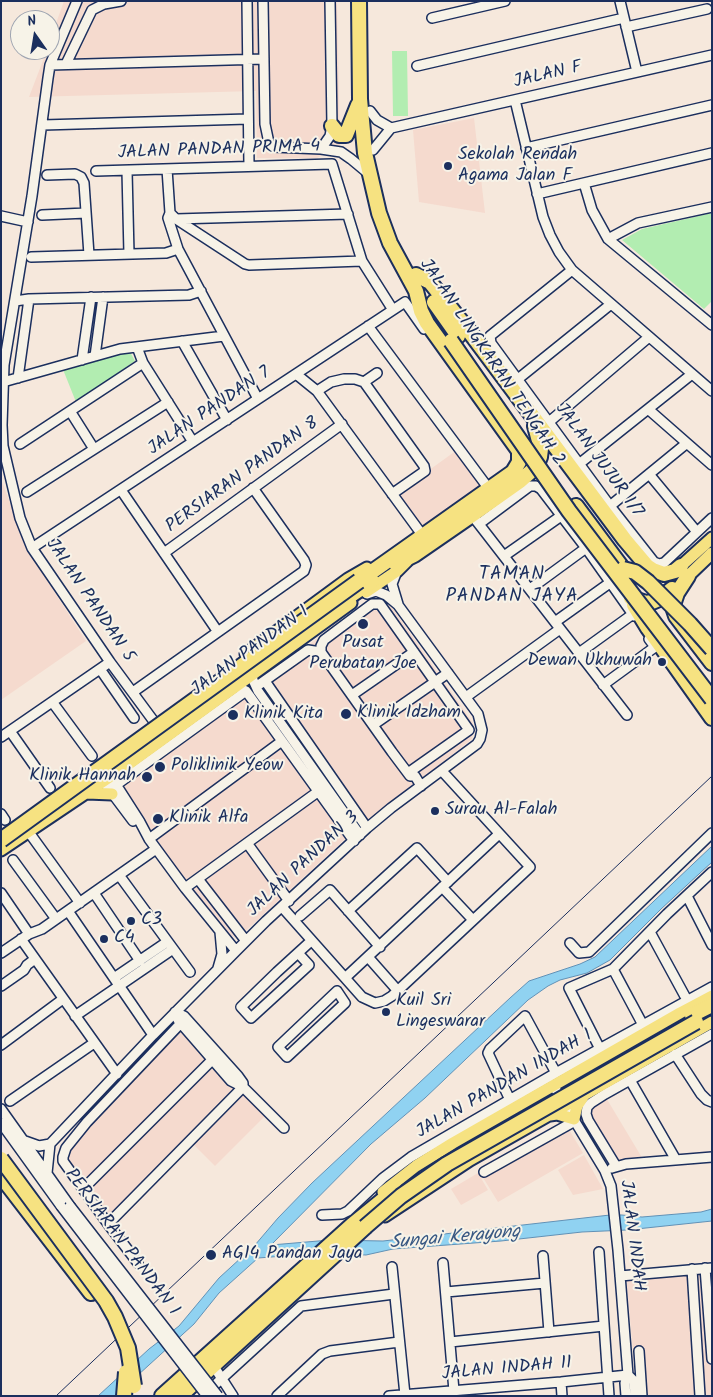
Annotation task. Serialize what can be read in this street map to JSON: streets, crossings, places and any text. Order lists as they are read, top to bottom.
{
  "streets": {
    "highway": ["JALAN LINGKARAN TENGAH 2", "JALAN PANDAN 1"],
    "street": [
      "JALAN F",
      "JALAN PANDAN PRIMA 4",
      "JALAN PANDAN 7",
      "JALAN JUJUR 1/7",
      "PERSIARAN PANDAN 8",
      "JALAN PANDAN 5",
      "JALAN PANDAN 3",
      "JALAN PANDAN INDAH 1",
      "JALAN INDAH",
      "PERSIARAN PANDAN 1",
      "JALAN INDAH 11"
    ]
  },
  "crossings": [
    ["JALAN PANDAN PRIMA 4", "JALAN PANDAN 7"],
    ["JALAN PANDAN 7", "JALAN PANDAN 5"],
    ["JALAN PANDAN 7", "JALAN PANDAN 1"],
    ["JALAN PANDAN 5", "JALAN PANDAN 1"],
    ["JALAN PANDAN 1", "JALAN PANDAN 3"],
    ["JALAN INDAH", "JALAN INDAH 11"]
  ],
  "districts": ["TAMAN PANDAN JAYA"],
  "water": ["Sungai Kerayong"],
  "places": [
    "Sekolah Rendah Agama Jalan F",
    "Pusat Perubatan Joe",
    "Dewan Ukhuwah",
    "Klinik Idzham",
    "Klinik Kita",
    "Poliklinik Yeow",
    "Klinik Hannah",
    "Surau Al-Falah",
    "Klinik Alfa",
    "C3",
    "C4",
    "Kuil Sri Lingeswarar",
    "AG14 Pandan Jaya"
  ],
  "north": "top"
}
